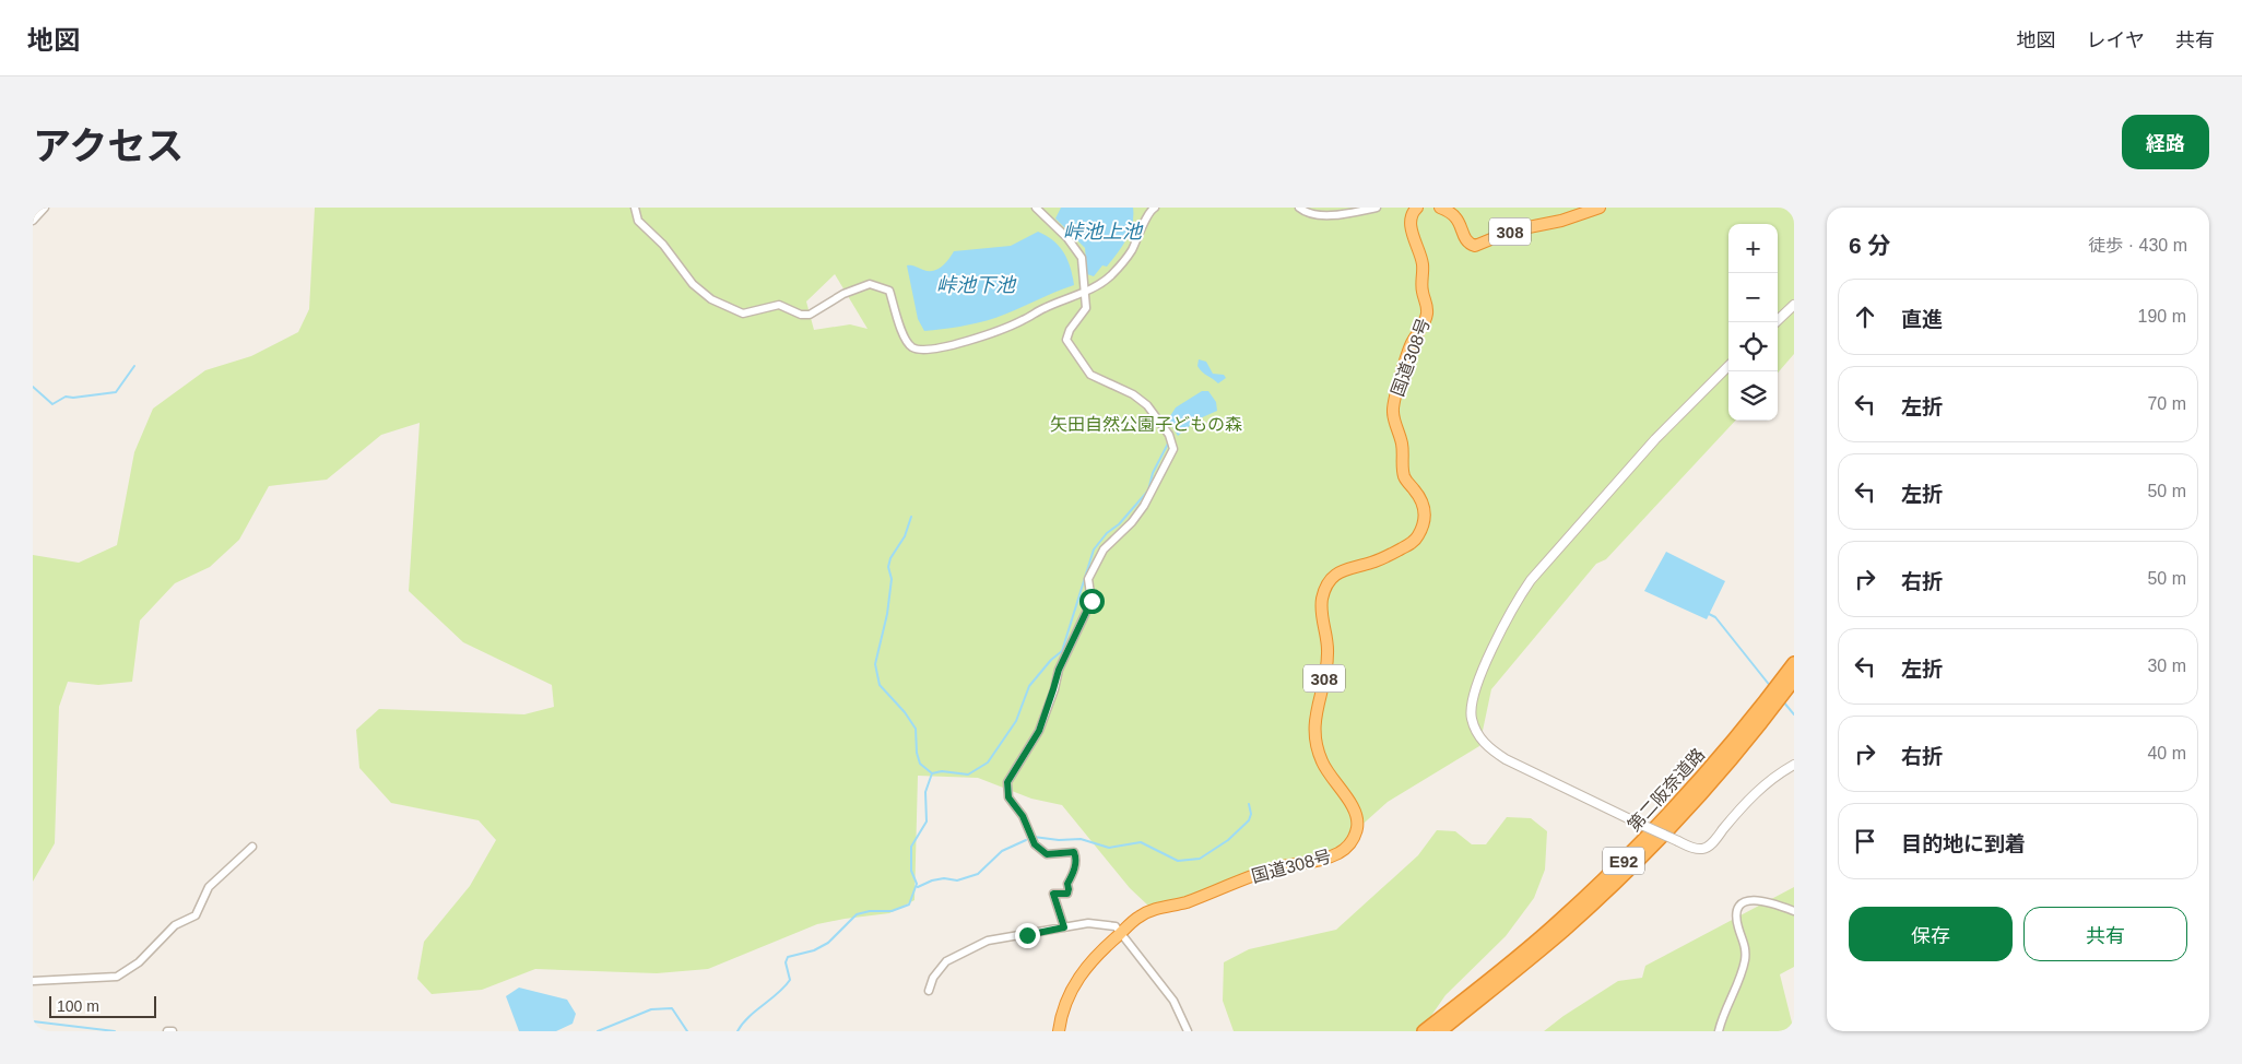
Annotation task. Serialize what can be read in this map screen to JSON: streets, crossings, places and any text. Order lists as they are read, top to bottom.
{
  "streets": {
    "highway": [
      "308",
      "国道308号",
      "第二阪奈道路",
      "E92"
    ]
  },
  "water": ["峠池上池", "峠池下池"],
  "parks": ["矢田自然公園子どもの森"],
  "scale_bar": "100 m",
  "page": {
    "header": "地図",
    "nav": ["地図", "レイヤ", "共有"],
    "title": "アクセス",
    "buttons": [
      "経路",
      ["保存", "共有"]
    ],
    "heading": ["6 分", "徒歩 · 430 m"],
    "map_buttons": ["+", "−"],
    "list": [
      ["直進", "190 m"],
      ["左折", "70 m"],
      ["左折", "50 m"],
      ["右折", "50 m"],
      ["左折", "30 m"],
      ["右折", "40 m"],
      "目的地に到着"
    ],
    "scale": "100 m"
  }
}
